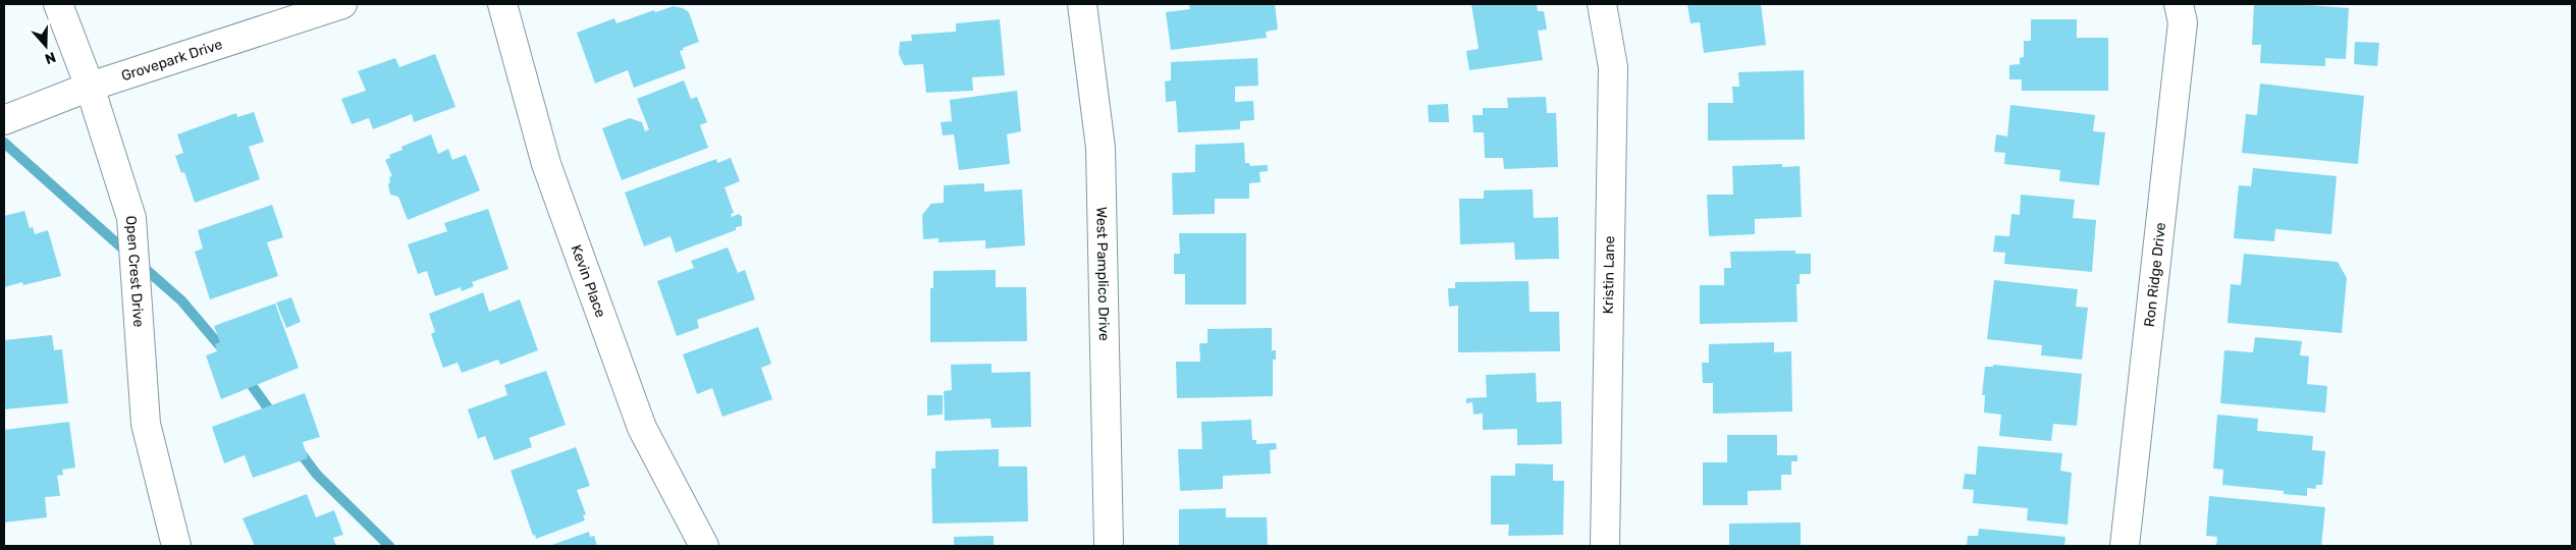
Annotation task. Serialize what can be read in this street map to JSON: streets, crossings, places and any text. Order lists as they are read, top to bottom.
{
  "streets": {
    "street": [
      "Grovepark Drive",
      "Open Crest Drive",
      "West Pamplico Drive",
      "Kristin Lane",
      "Ron Ridge Drive",
      "Kevin Place"
    ]
  },
  "crossings": [
    ["Grovepark Drive", "Open Crest Drive"]
  ],
  "north": "bottom"
}
